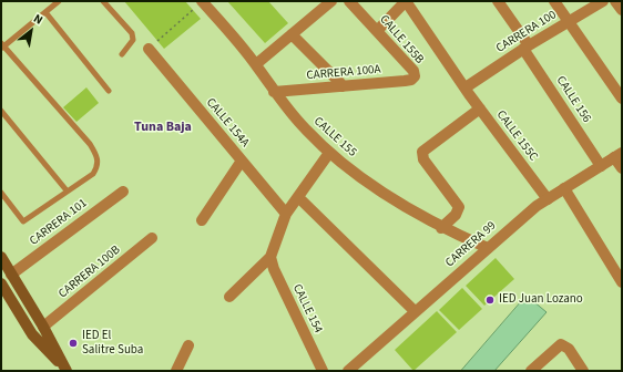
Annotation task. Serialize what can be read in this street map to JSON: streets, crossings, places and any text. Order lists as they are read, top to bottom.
{
  "streets": {
    "street": [
      "CARRERA 100",
      "CALLE 155B",
      "CARRERA 100A",
      "CALLE 156",
      "CALLE 154A",
      "CALLE 155C",
      "CALLE 155",
      "CARRERA 101",
      "CARRERA 99",
      "CARRERA 100B",
      "CALLE 154"
    ]
  },
  "crossings": [
    ["CARRERA 100", "CALLE 156"],
    ["CARRERA 100", "CALLE 155C"],
    ["CALLE 155B", "CARRERA 100A"],
    ["CARRERA 100A", "CALLE 155"],
    ["CALLE 156", "CARRERA 99"],
    ["CALLE 155C", "CARRERA 99"],
    ["CALLE 155", "CARRERA 99"]
  ],
  "districts": ["Tuna Baja"],
  "places": ["IED Juan Lozano", "IED El Salitre Suba"],
  "north": "top right"
}
